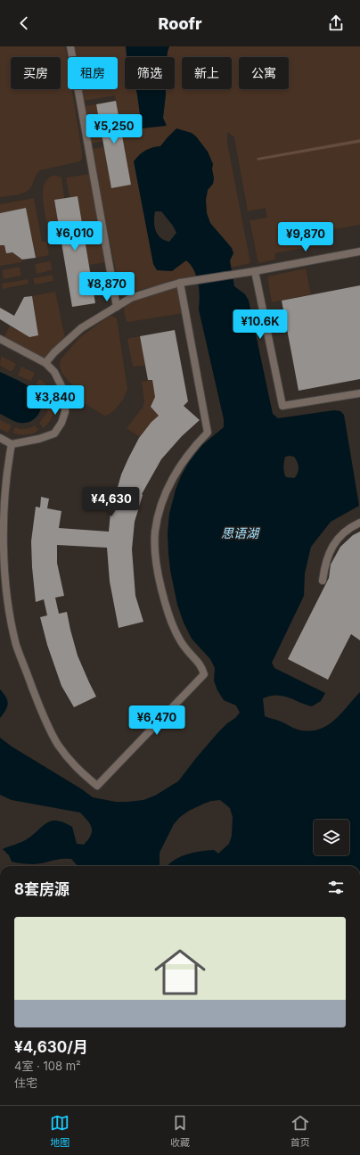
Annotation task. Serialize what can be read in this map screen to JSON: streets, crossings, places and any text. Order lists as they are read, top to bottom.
{
  "water": ["思语湖"],
  "page": {
    "header": "Roofr",
    "chip": [
      "买房",
      "租房",
      "筛选",
      "新上",
      "公寓"
    ],
    "price": [
      "¥5,250",
      "¥6,010",
      "¥9,870",
      "¥8,870",
      "¥10.6K",
      "¥3,840",
      "¥4,630",
      "¥6,470"
    ],
    "heading": "8套房源",
    "list": [
      {
        "name": "¥4,630/月",
        "note": "4室 · 108 m² · 住宅"
      }
    ],
    "tabs": ["地图", "收藏", "首页"]
  }
}
